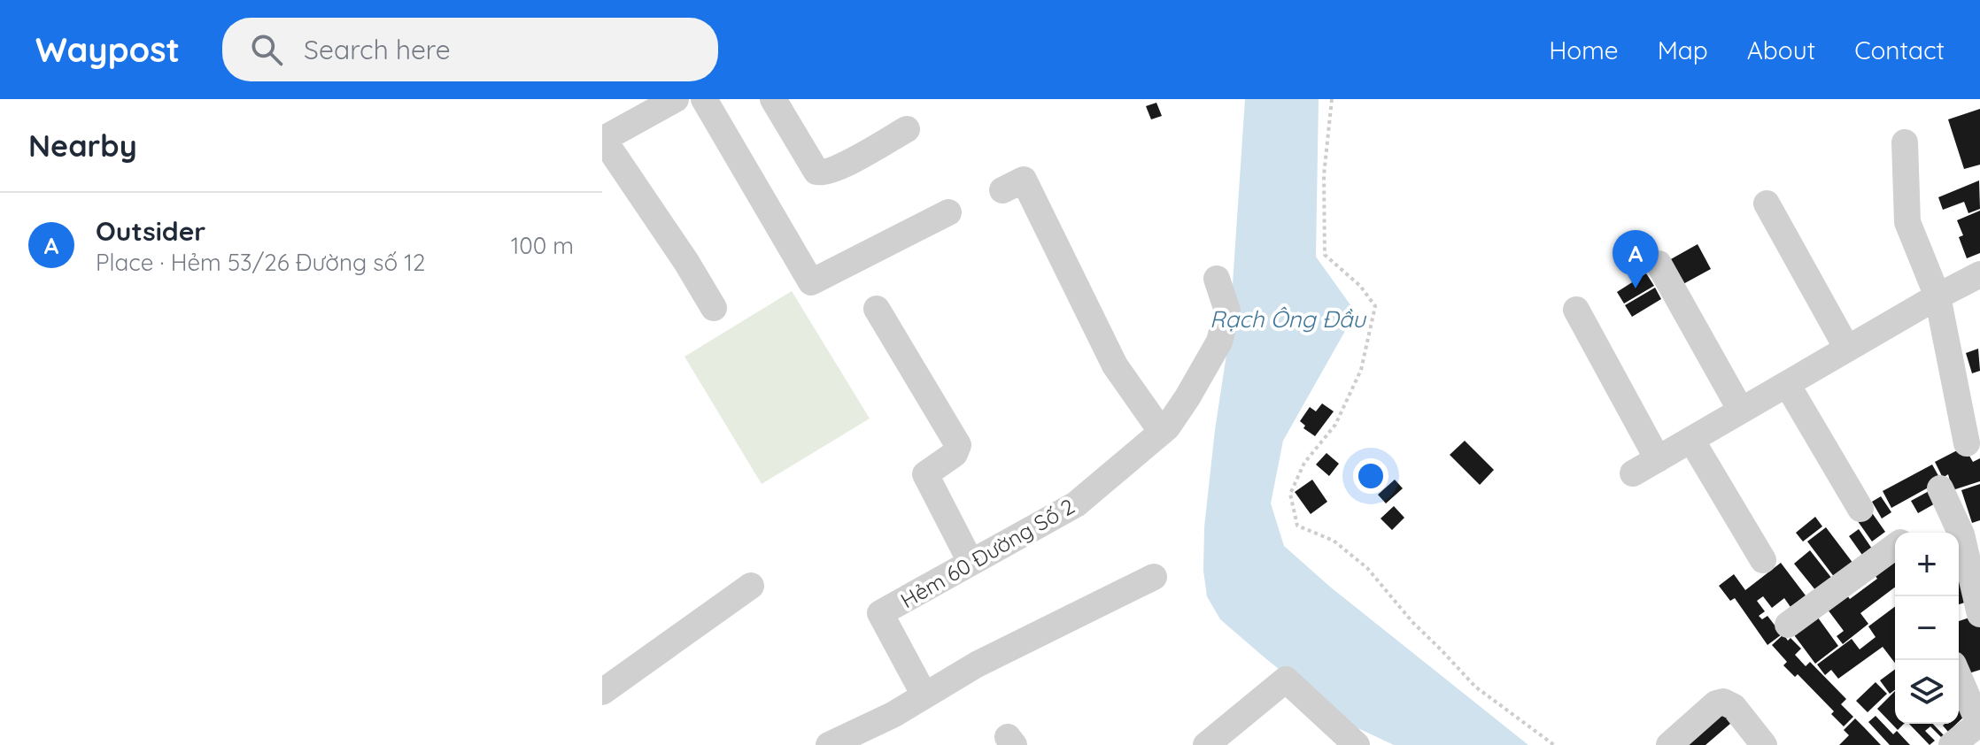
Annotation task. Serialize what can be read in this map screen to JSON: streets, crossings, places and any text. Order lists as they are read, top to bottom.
{
  "streets": {
    "street": ["Hẻm 60 Đường Số 2"]
  },
  "water": ["Rạch Ông Đầu"],
  "page": {
    "header": "Waypost",
    "search": "Search here",
    "nav": [
      "Home",
      "Map",
      "About",
      "Contact"
    ],
    "heading": "Nearby",
    "list": [
      {
        "mark": "A",
        "name": "Outsider",
        "note": "Place · Hẻm 53/26 Đường số 12",
        "value": "100 m"
      }
    ],
    "pins": "A",
    "map_buttons": ["+", "−"]
  }
}
